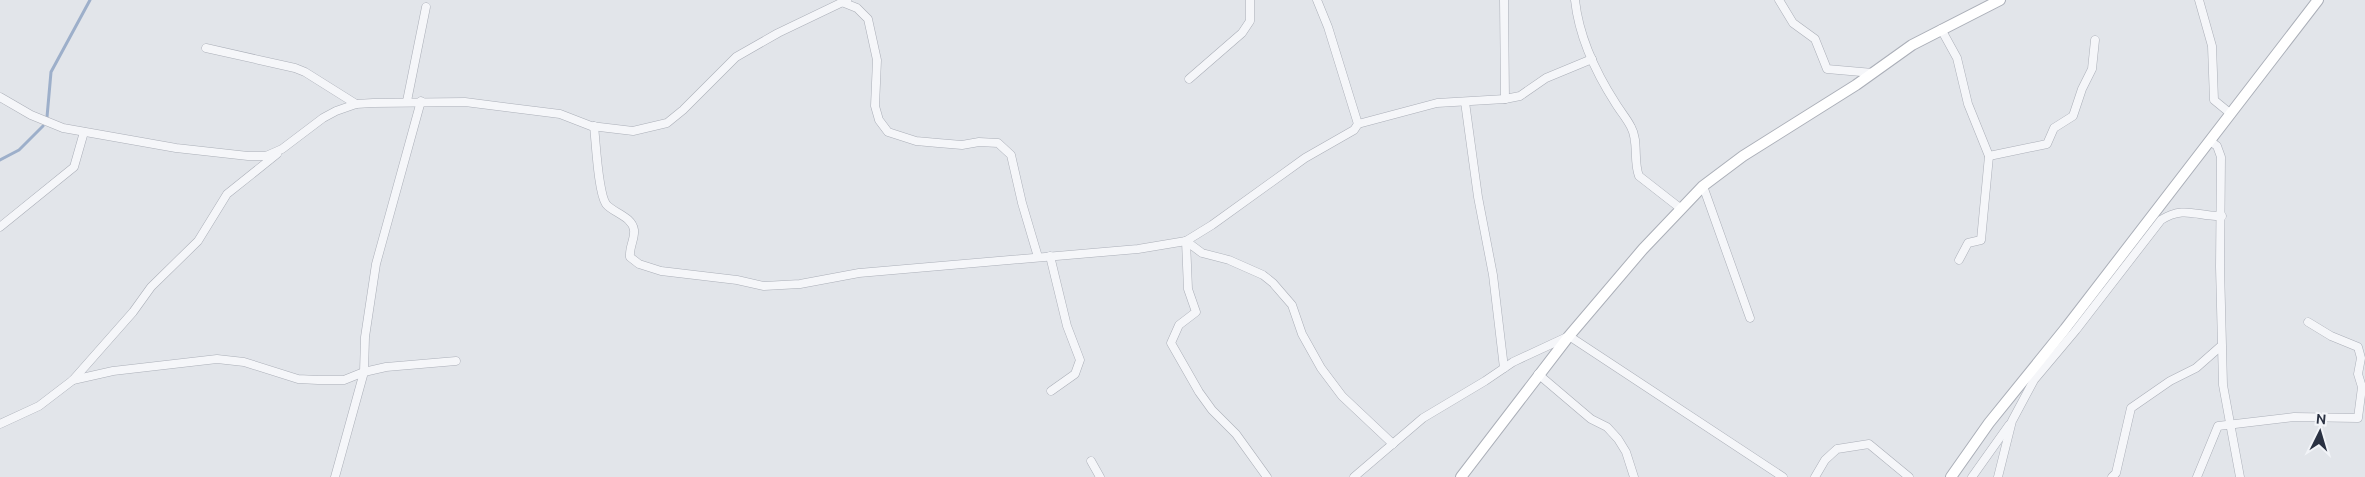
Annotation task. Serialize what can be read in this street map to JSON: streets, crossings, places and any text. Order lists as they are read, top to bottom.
{
  "north": "top"
}
